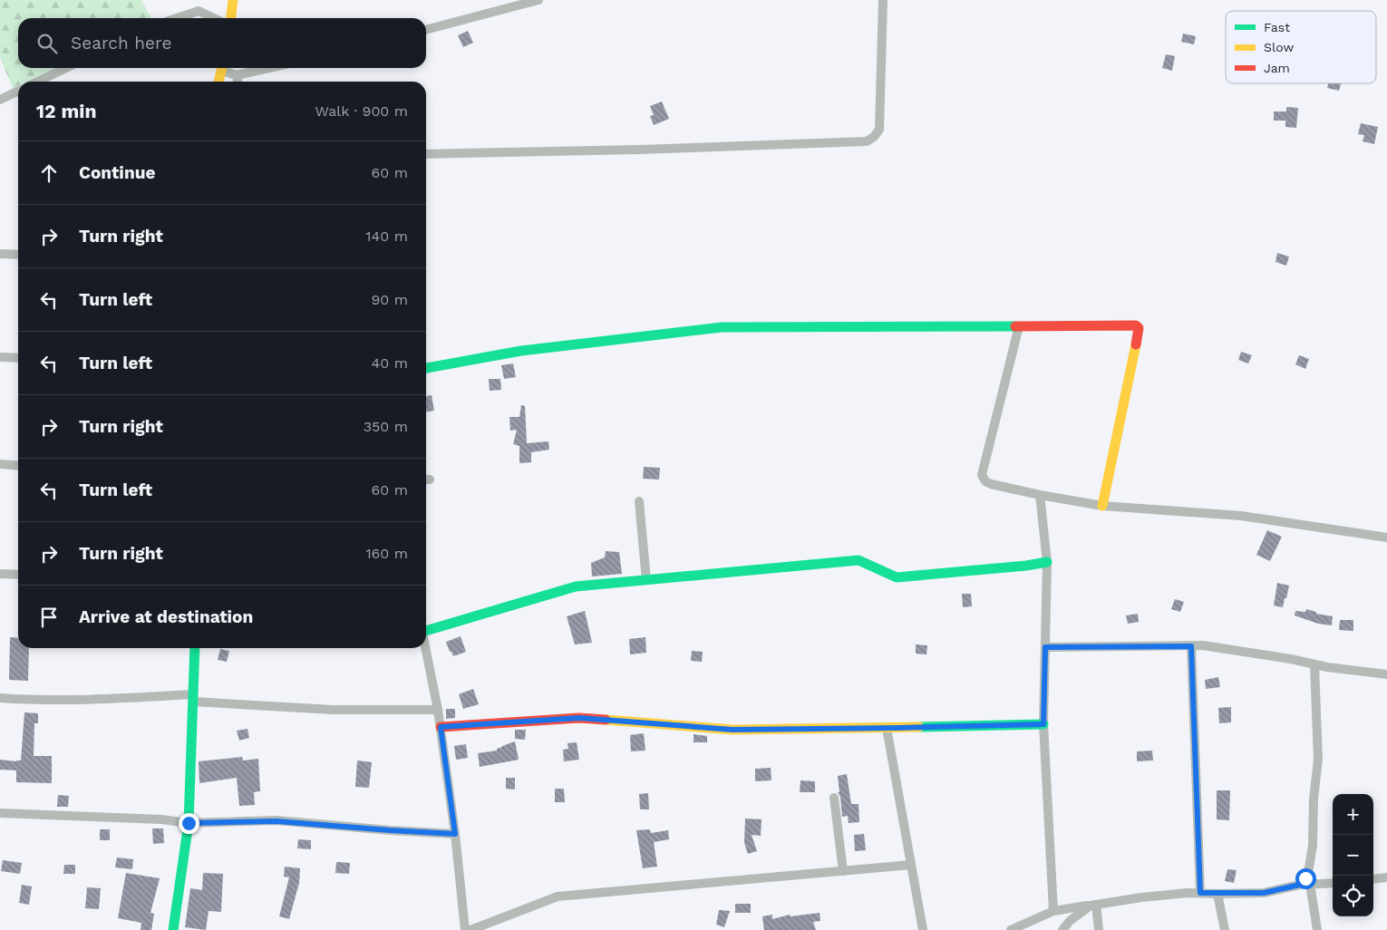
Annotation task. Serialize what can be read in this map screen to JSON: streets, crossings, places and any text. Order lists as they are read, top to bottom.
{
  "legend": ["Fast", "Slow", "Jam"],
  "page": {
    "search": "Search here",
    "heading": ["12 min", "Walk · 900 m"],
    "list": [
      ["Continue", "60 m"],
      ["Turn right", "140 m"],
      ["Turn left", "90 m"],
      ["Turn left", "40 m"],
      ["Turn right", "350 m"],
      ["Turn left", "60 m"],
      ["Turn right", "160 m"],
      "Arrive at destination"
    ],
    "map_buttons": ["+", "−"]
  }
}
